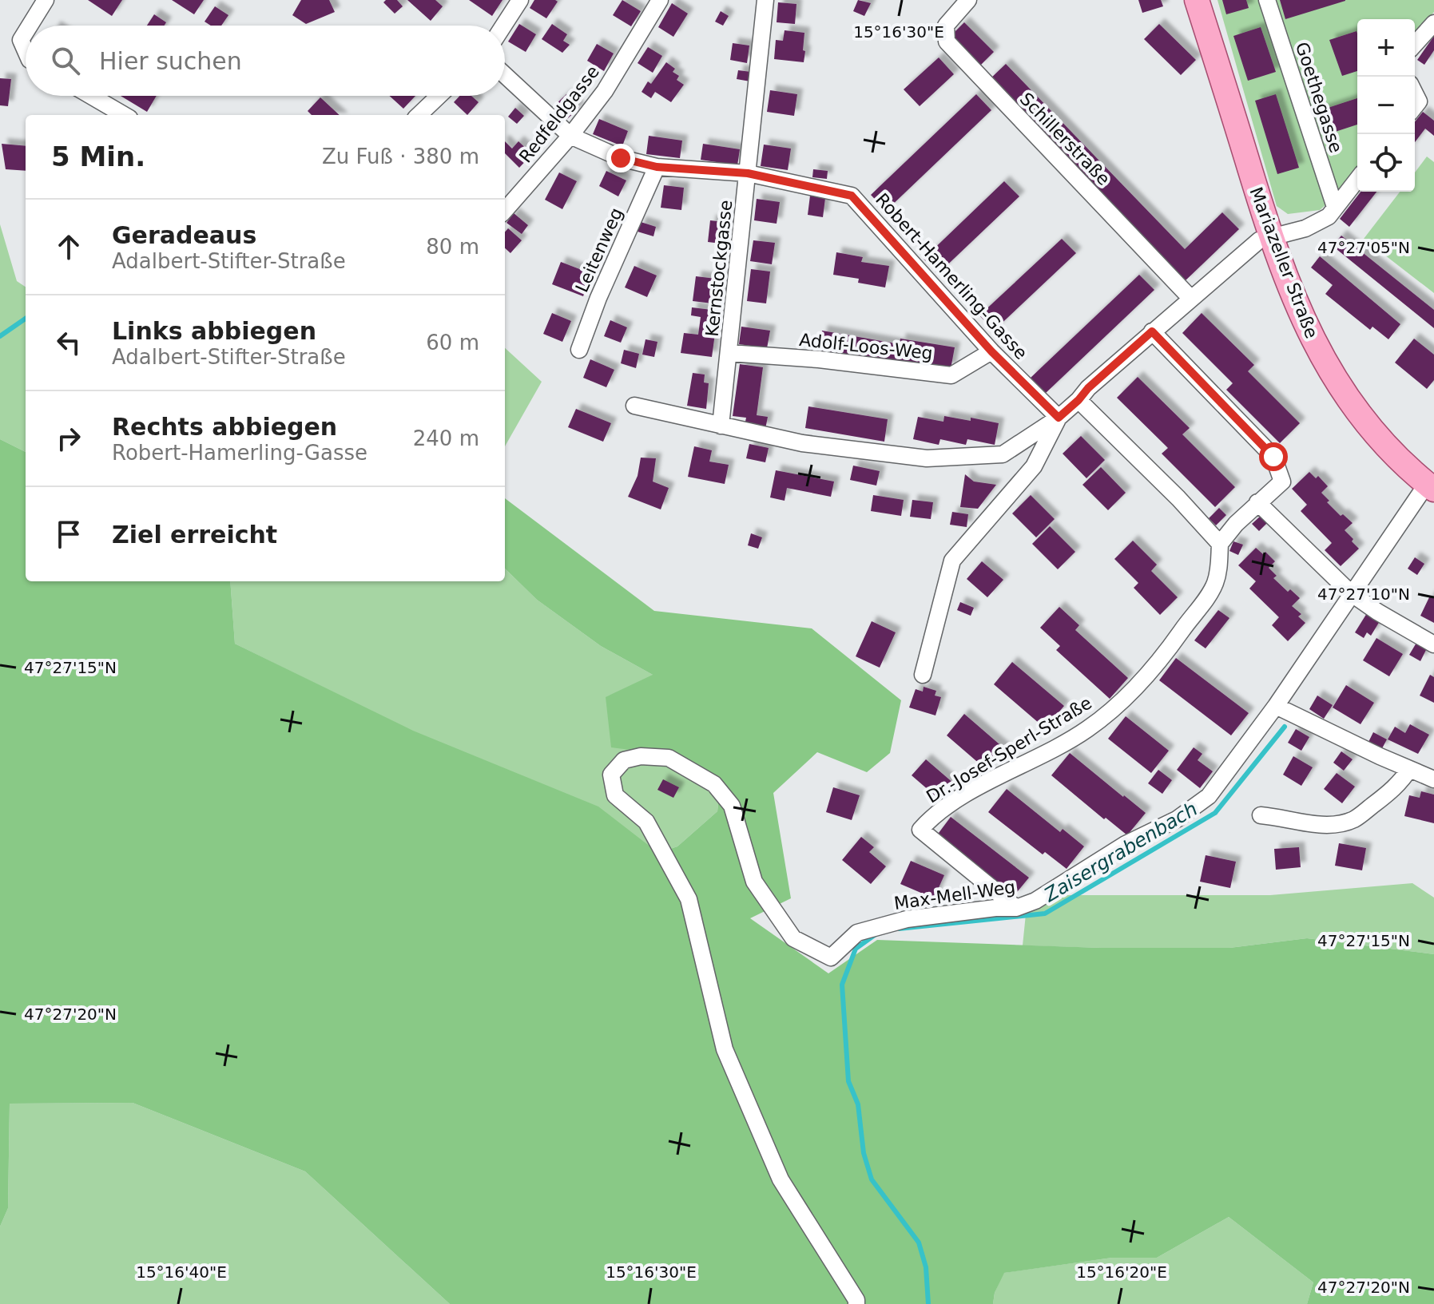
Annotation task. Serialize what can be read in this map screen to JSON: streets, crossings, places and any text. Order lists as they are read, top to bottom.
{
  "streets": {
    "main road": ["Mariazeller Straße"],
    "street": [
      "Goethegasse",
      "Redfeldgasse",
      "Schillerstraße",
      "Leitenweg",
      "Kernstockgasse",
      "Robert-Hamerling-Gasse",
      "Adolf-Loos-Weg",
      "Dr.-Josef-Sperl-Straße",
      "Max-Mell-Weg"
    ]
  },
  "crossings": [
    ["Redfeldgasse", "Robert-Hamerling-Gasse"],
    ["Leitenweg", "Robert-Hamerling-Gasse"],
    ["Mariazeller Straße", "Max-Mell-Weg"],
    ["Kernstockgasse", "Robert-Hamerling-Gasse"],
    ["Kernstockgasse", "Adolf-Loos-Weg"],
    ["Robert-Hamerling-Gasse", "Adolf-Loos-Weg"],
    ["Dr.-Josef-Sperl-Straße", "Max-Mell-Weg"]
  ],
  "water": ["Zaisergrabenbach"],
  "page": {
    "map_buttons": ["+", "−"],
    "search": "Hier suchen",
    "heading": ["5 Min.", "Zu Fuß · 380 m"],
    "list": [
      ["Geradeaus", "Adalbert-Stifter-Straße", "80 m"],
      ["Links abbiegen", "Adalbert-Stifter-Straße", "60 m"],
      ["Rechts abbiegen", "Robert-Hamerling-Gasse", "240 m"],
      "Ziel erreicht"
    ]
  },
  "coordinates": [
    "15°16'30\"E",
    "47°27'05\"N",
    "47°27'10\"N",
    "47°27'15\"N",
    "47°27'20\"N",
    "15°16'40\"E",
    "15°16'20\"E"
  ]
}
